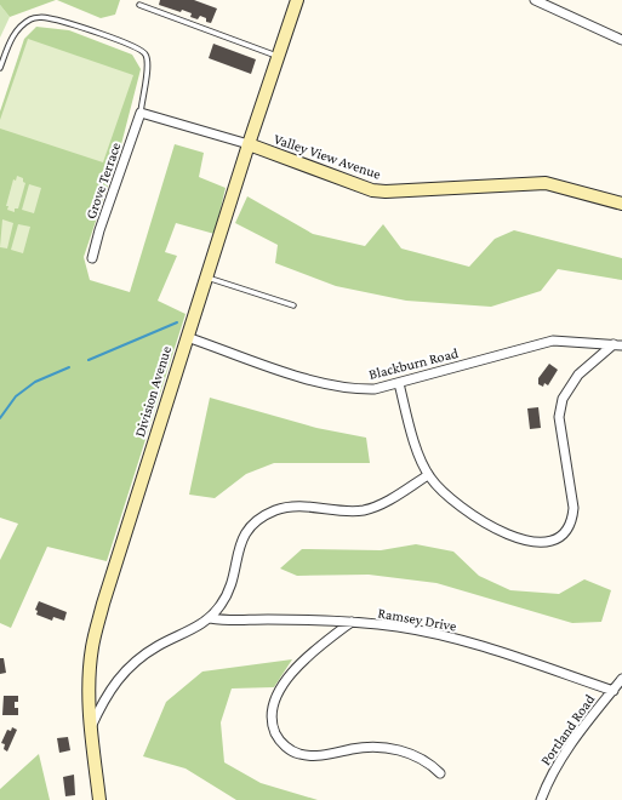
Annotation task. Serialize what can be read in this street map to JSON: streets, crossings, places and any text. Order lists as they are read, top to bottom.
{
  "streets": {
    "street": [
      "Valley View Avenue",
      "Grove Terrace",
      "Blackburn Road",
      "Division Avenue",
      "Ramsey Drive",
      "Portland Road"
    ]
  },
  "crossings": [
    ["Valley View Avenue", "Grove Terrace"],
    ["Valley View Avenue", "Division Avenue"],
    ["Blackburn Road", "Division Avenue"],
    ["Ramsey Drive", "Portland Road"]
  ]
}
